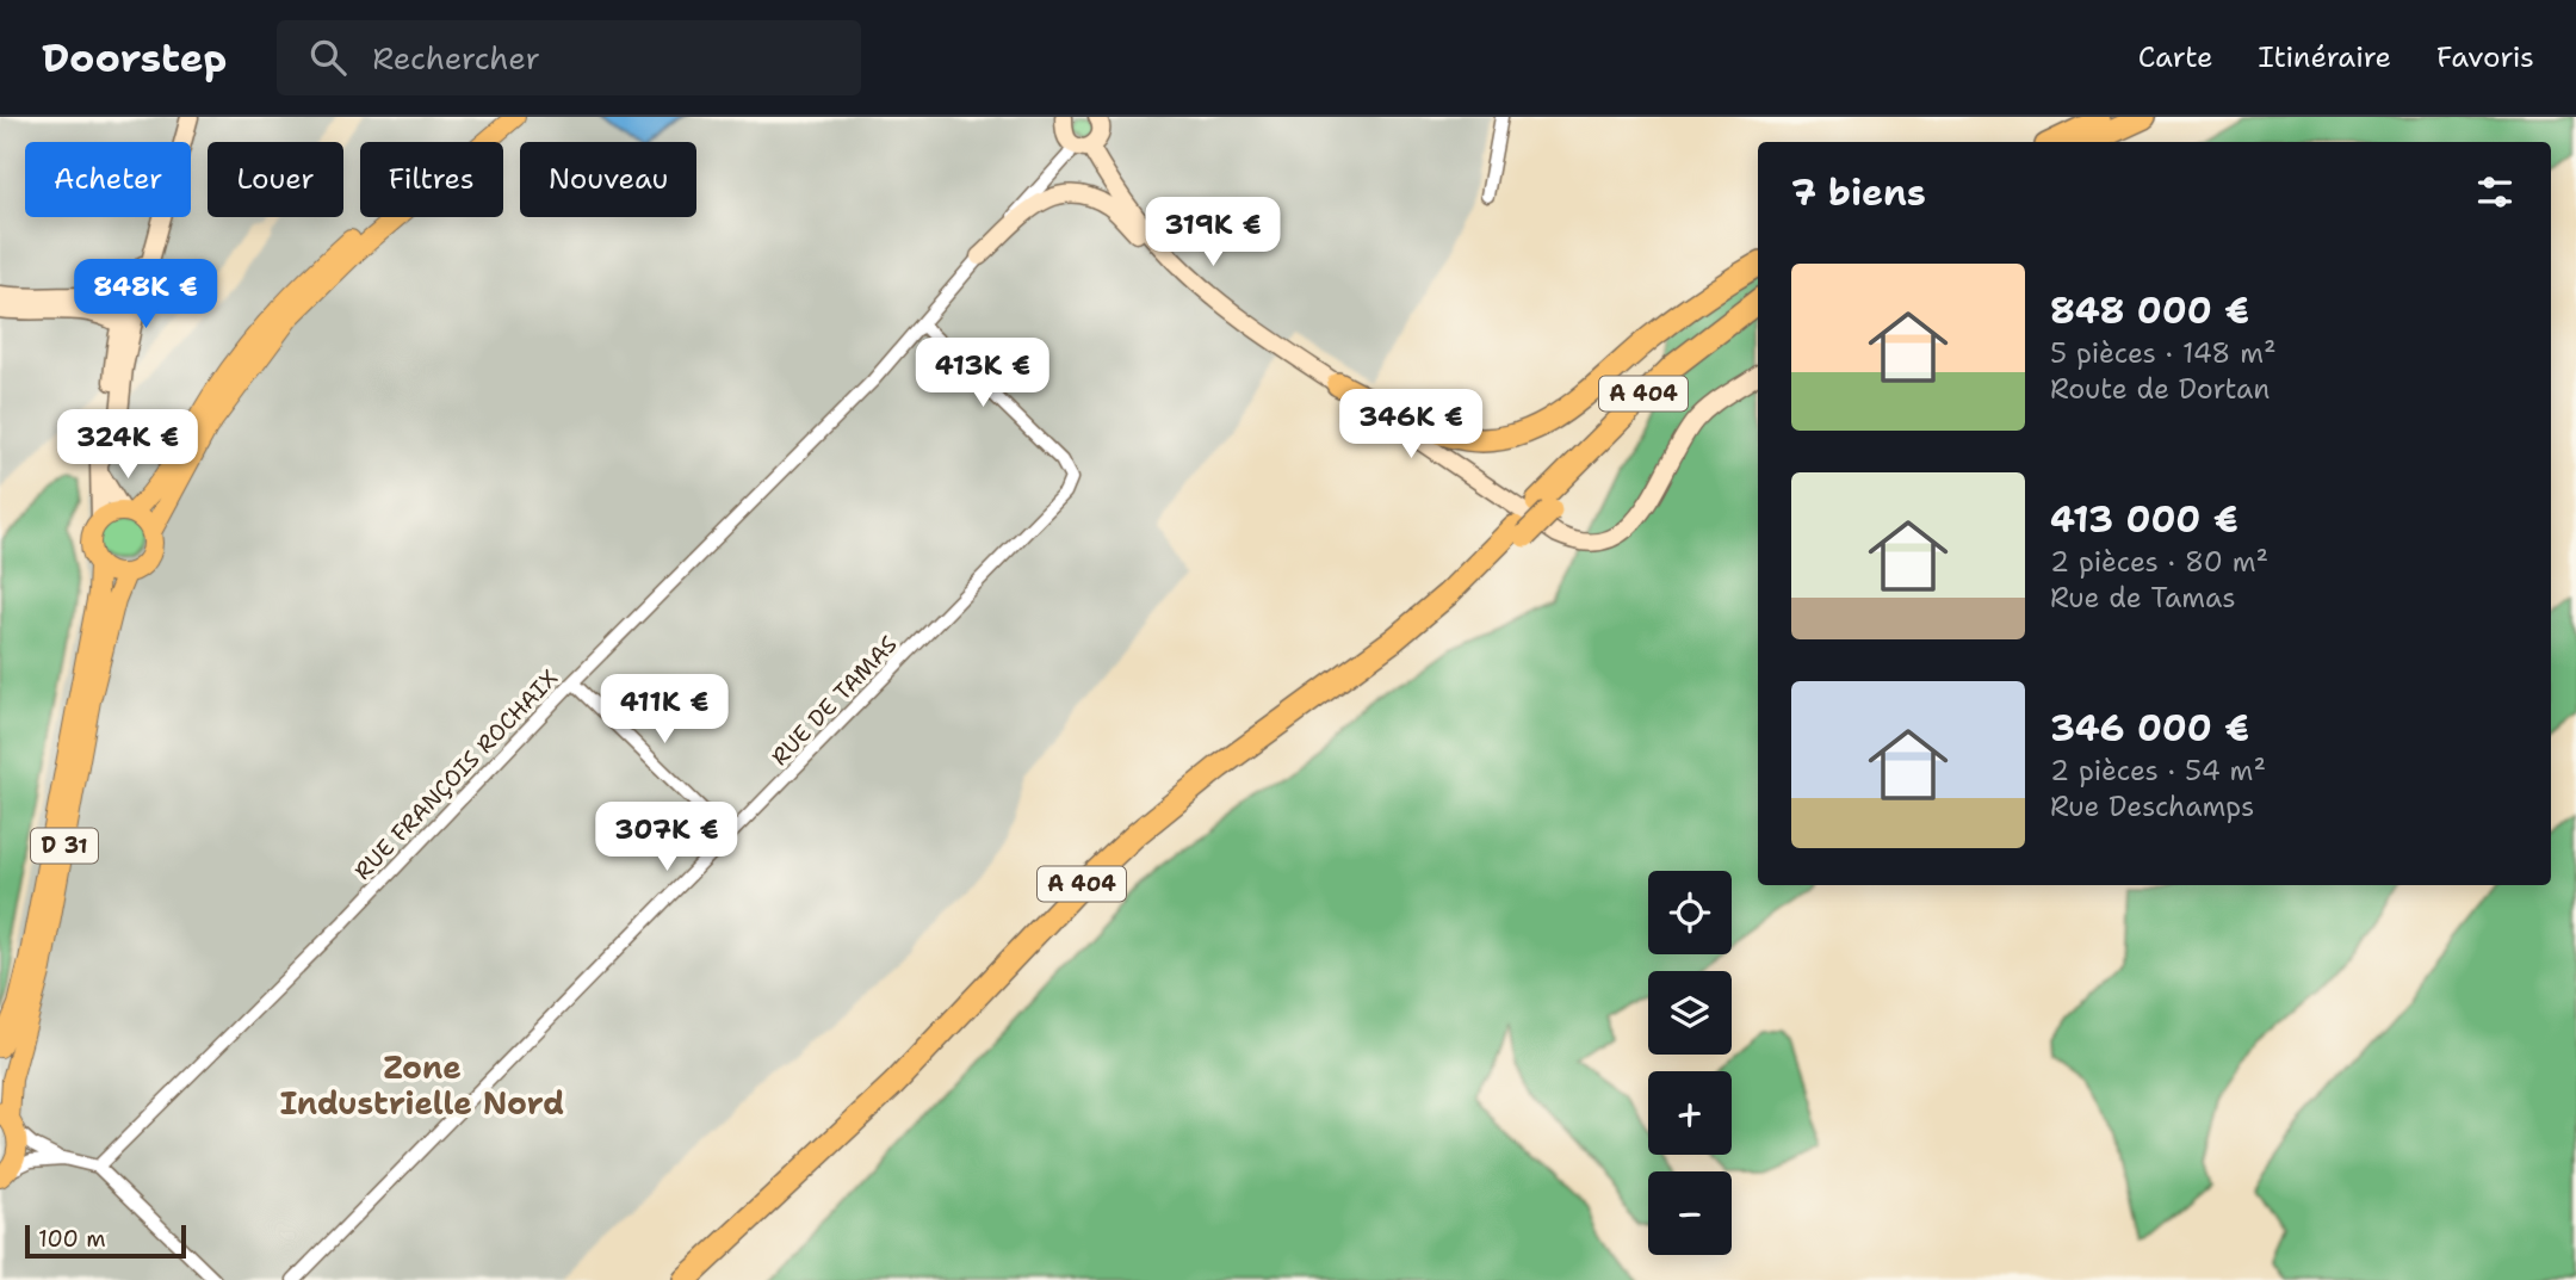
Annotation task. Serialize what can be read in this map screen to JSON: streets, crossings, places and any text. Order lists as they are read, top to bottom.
{
  "streets": {
    "highway": ["A 404"],
    "main road": ["D 31"],
    "street": ["RUE DE TAMAS", "RUE FRANÇOIS ROCHAIX"]
  },
  "crossings": [
    ["RUE DE TAMAS", "RUE FRANÇOIS ROCHAIX"]
  ],
  "districts": ["Zone Industrielle Nord"],
  "scale_bar": "100 m",
  "page": {
    "header": "Doorstep",
    "search": "Rechercher",
    "nav": ["Carte", "Itinéraire", "Favoris"],
    "chip": [
      "Acheter",
      "Louer",
      "Filtres",
      "Nouveau"
    ],
    "heading": "7 biens",
    "price": [
      "319K €",
      "848K €",
      "413K €",
      "346K €",
      "324K €",
      "411K €",
      "307K €"
    ],
    "list": [
      {
        "name": "848 000 €",
        "note": "5 pièces · 148 m² · Route de Dortan"
      },
      {
        "name": "413 000 €",
        "note": "2 pièces · 80 m² · Rue de Tamas"
      },
      {
        "name": "346 000 €",
        "note": "2 pièces · 54 m² · Rue Deschamps"
      }
    ],
    "map_buttons": ["+", "−"],
    "scale": "100 m"
  }
}
